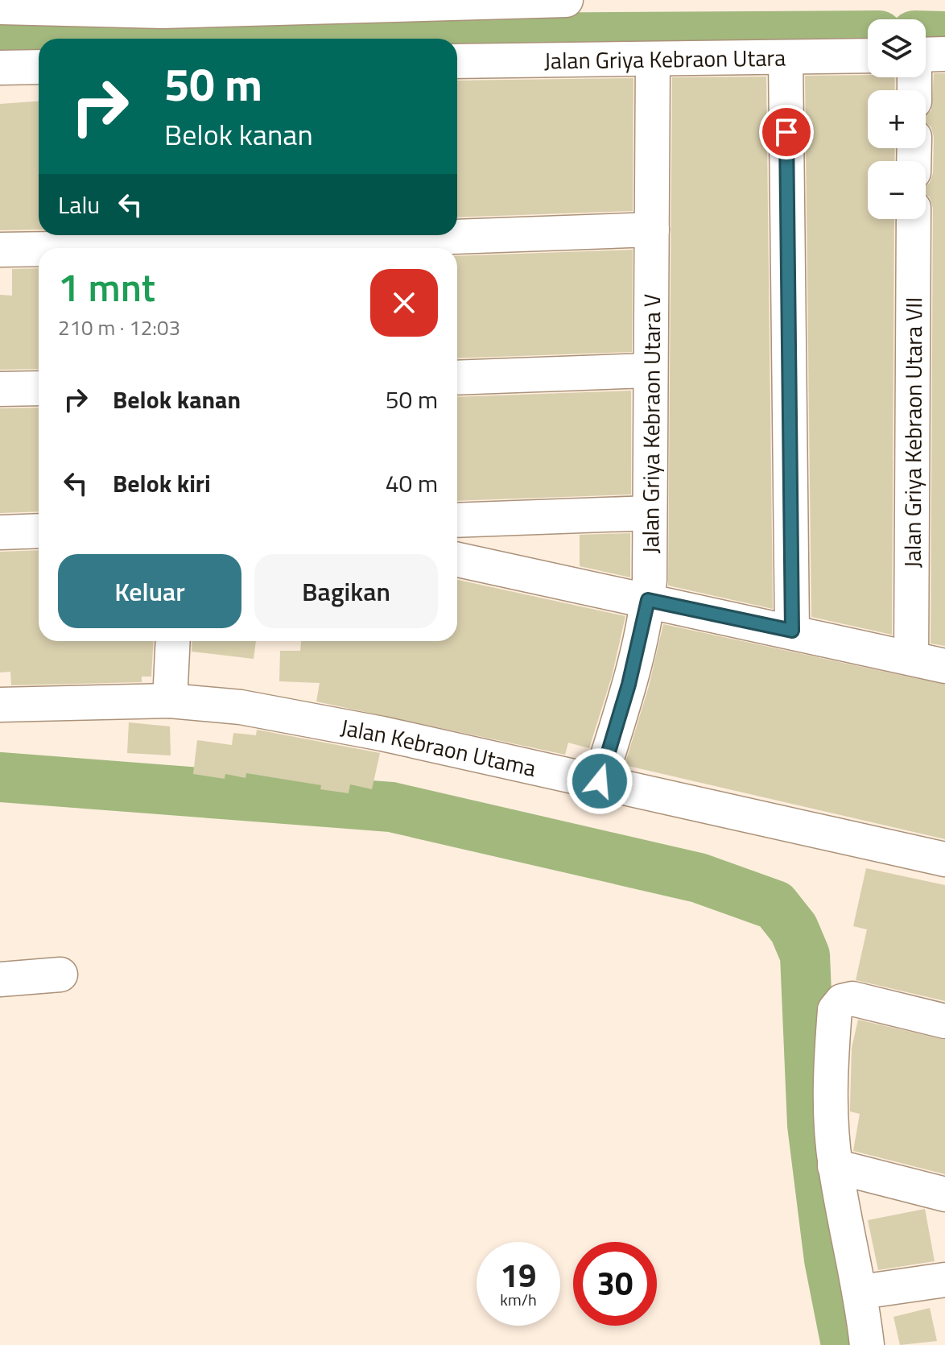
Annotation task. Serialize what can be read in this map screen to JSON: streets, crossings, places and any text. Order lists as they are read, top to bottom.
{
  "streets": {
    "street": [
      "Jalan Griya Kebraon Utara",
      "Jalan Griya Kebraon Utara V",
      "Jalan Griya Kebraon Utara VII",
      "Jalan Kebraon Utama"
    ]
  },
  "crossings": [
    ["Jalan Griya Kebraon Utara", "Jalan Griya Kebraon Utara V"],
    ["Jalan Griya Kebraon Utara V", "Jalan Kebraon Utama"]
  ],
  "page": {
    "map_buttons": ["+", "−"],
    "turn": ["50 m", "Belok kanan"],
    "then": "Lalu",
    "heading": ["1 mnt", "210 m · 12:03"],
    "list": [
      {
        "name": "Belok kanan",
        "value": "50 m"
      },
      {
        "name": "Belok kiri",
        "value": "40 m"
      }
    ],
    "buttons": ["Keluar", "Bagikan"],
    "speed": "19 km/h",
    "limit": "30"
  }
}
